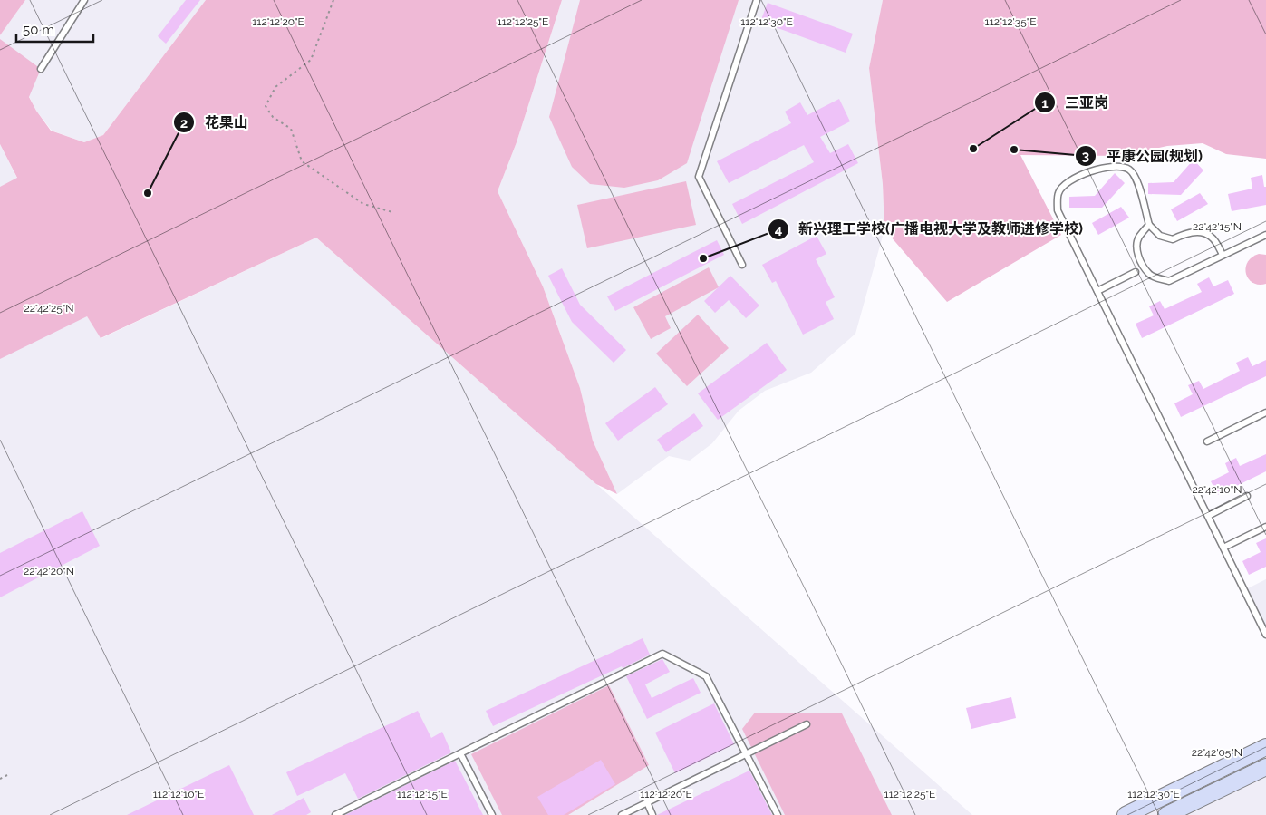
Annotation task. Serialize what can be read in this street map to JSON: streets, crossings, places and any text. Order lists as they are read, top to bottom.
{
  "places": [
    "三亚岗",
    "平康公园(规划)",
    "花果山",
    "新兴理工学校(广播电视大学及教师进修学校)"
  ],
  "scale_bar": "50 m",
  "coordinates": [
    "112°12'20\"E",
    "112°12'25\"E",
    "112°12'30\"E",
    "112°12'35\"E",
    "22°42'15\"N",
    "22°42'25\"N",
    "22°42'10\"N",
    "22°42'20\"N",
    "22°42'05\"N",
    "112°12'10\"E",
    "112°12'15\"E"
  ]
}
